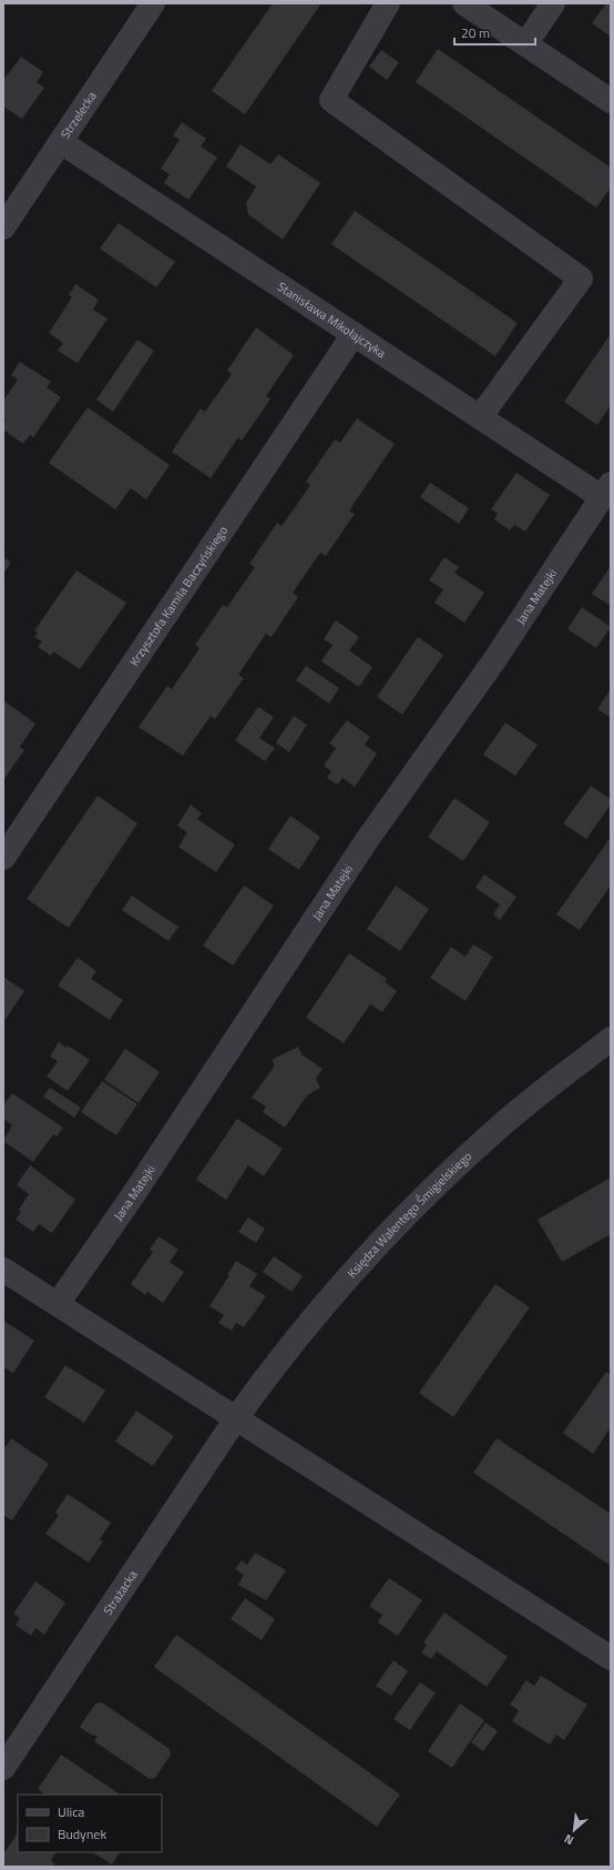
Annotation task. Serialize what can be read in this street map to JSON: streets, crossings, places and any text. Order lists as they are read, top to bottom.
{
  "streets": {
    "street": [
      "Strzelecka",
      "Stanisława Mikołajczyka",
      "Krzysztofa Kamila Baczyńskiego",
      "Jana Matejki",
      "Księdza Walentego Śmigielskiego",
      "Strażacka"
    ]
  },
  "crossings": [
    ["Strzelecka", "Stanisława Mikołajczyka"],
    ["Stanisława Mikołajczyka", "Krzysztofa Kamila Baczyńskiego"],
    ["Stanisława Mikołajczyka", "Jana Matejki"],
    ["Księdza Walentego Śmigielskiego", "Strażacka"]
  ],
  "legend": ["Ulica", "Budynek"],
  "scale_bar": "20 m",
  "north": "bottom left"
}
